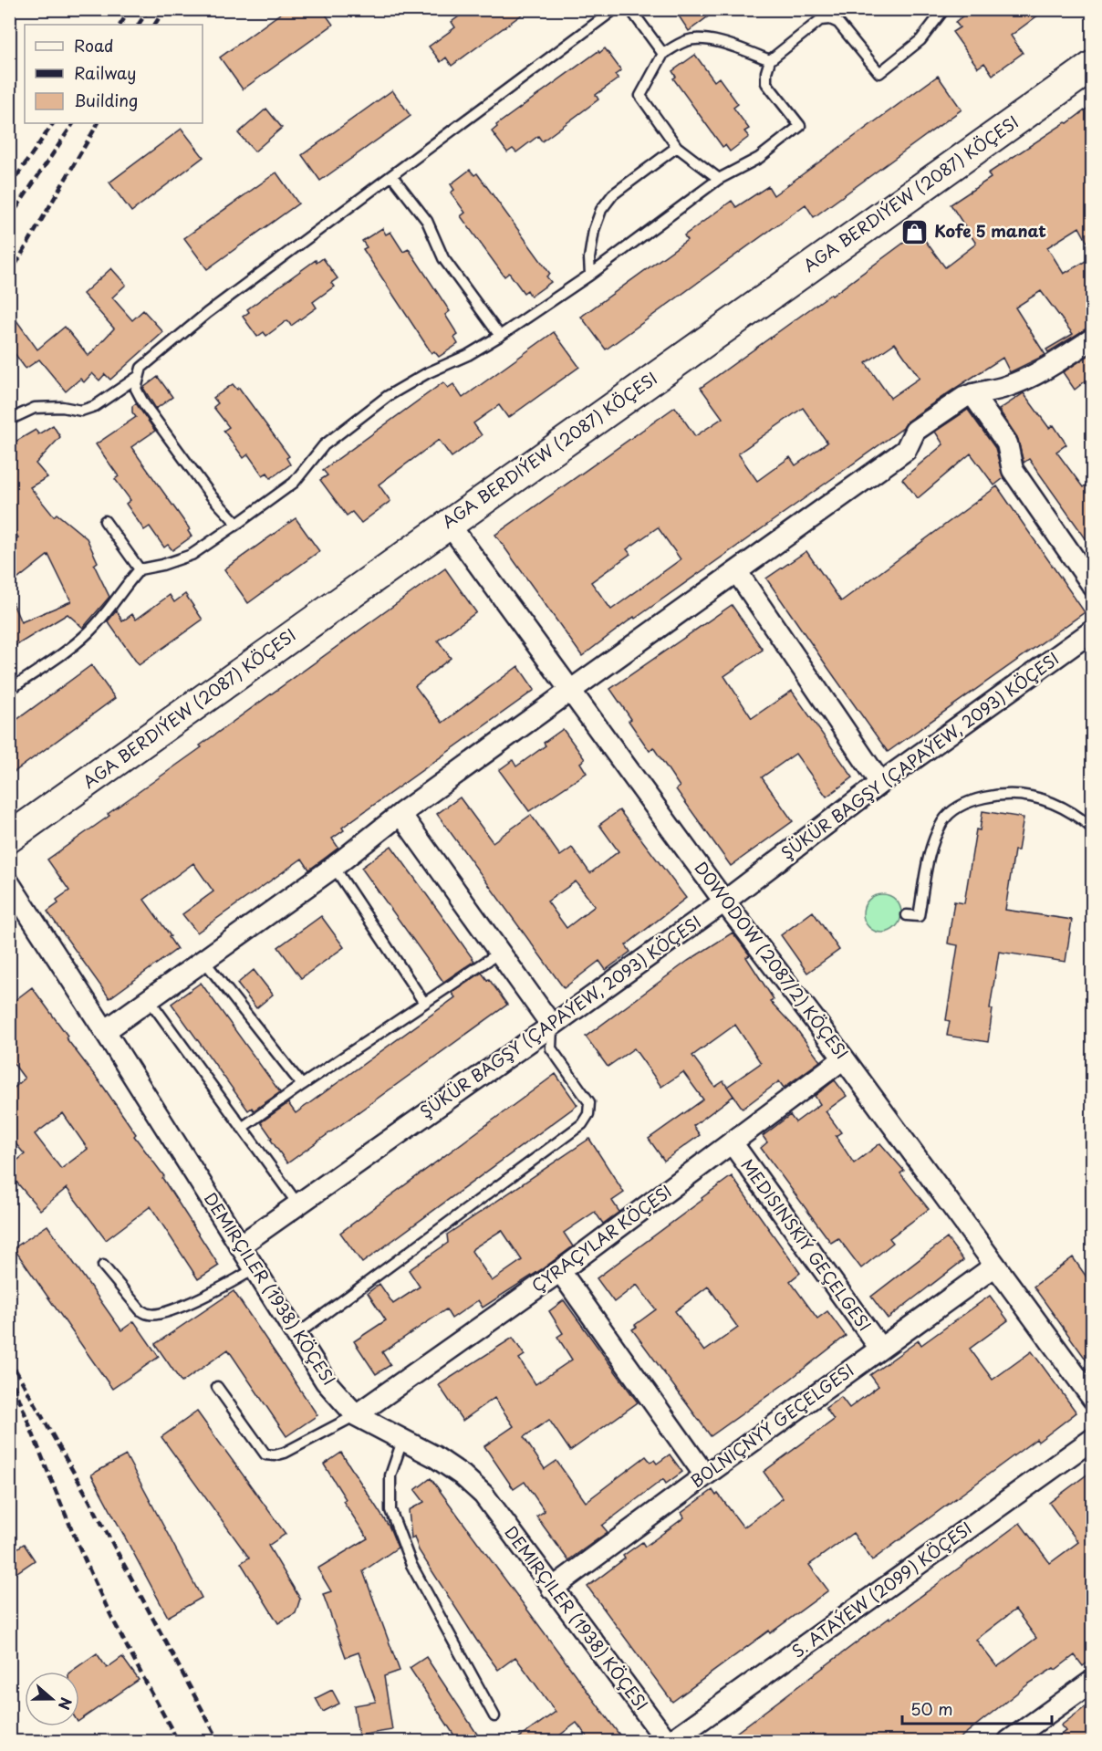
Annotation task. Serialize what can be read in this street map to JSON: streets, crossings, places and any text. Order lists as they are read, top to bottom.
{
  "streets": {
    "street": [
      "AGA BERDIÝEW (2087) KÖÇESI",
      "ŞÜKÜR BAGŞY (ÇAPAÝEW, 2093) KÖÇESI",
      "DOWODOW (2087/2) KÖÇESI",
      "ÇYRAÇYLAR KÖÇESI",
      "MEDISINSKIÝ GEÇELGESI",
      "DEMIRÇILER (1938) KÖÇESI",
      "BOLNIÇNYÝ GEÇELGESI",
      "S. ATAÝEW (2099) KÖÇESI"
    ]
  },
  "crossings": [
    ["AGA BERDIÝEW (2087) KÖÇESI", "DOWODOW (2087/2) KÖÇESI"],
    ["ŞÜKÜR BAGŞY (ÇAPAÝEW, 2093) KÖÇESI", "DOWODOW (2087/2) KÖÇESI"],
    ["ŞÜKÜR BAGŞY (ÇAPAÝEW, 2093) KÖÇESI", "DEMIRÇILER (1938) KÖÇESI"],
    ["DOWODOW (2087/2) KÖÇESI", "ÇYRAÇYLAR KÖÇESI"],
    ["DOWODOW (2087/2) KÖÇESI", "BOLNIÇNYÝ GEÇELGESI"],
    ["ÇYRAÇYLAR KÖÇESI", "MEDISINSKIÝ GEÇELGESI"],
    ["ÇYRAÇYLAR KÖÇESI", "DEMIRÇILER (1938) KÖÇESI"],
    ["MEDISINSKIÝ GEÇELGESI", "BOLNIÇNYÝ GEÇELGESI"],
    ["DEMIRÇILER (1938) KÖÇESI", "BOLNIÇNYÝ GEÇELGESI"]
  ],
  "places": {
    "shop": ["Kofe 5 manat"]
  },
  "legend": ["Road", "Railway", "Building"],
  "scale_bar": "50 m",
  "north": "right"
}
